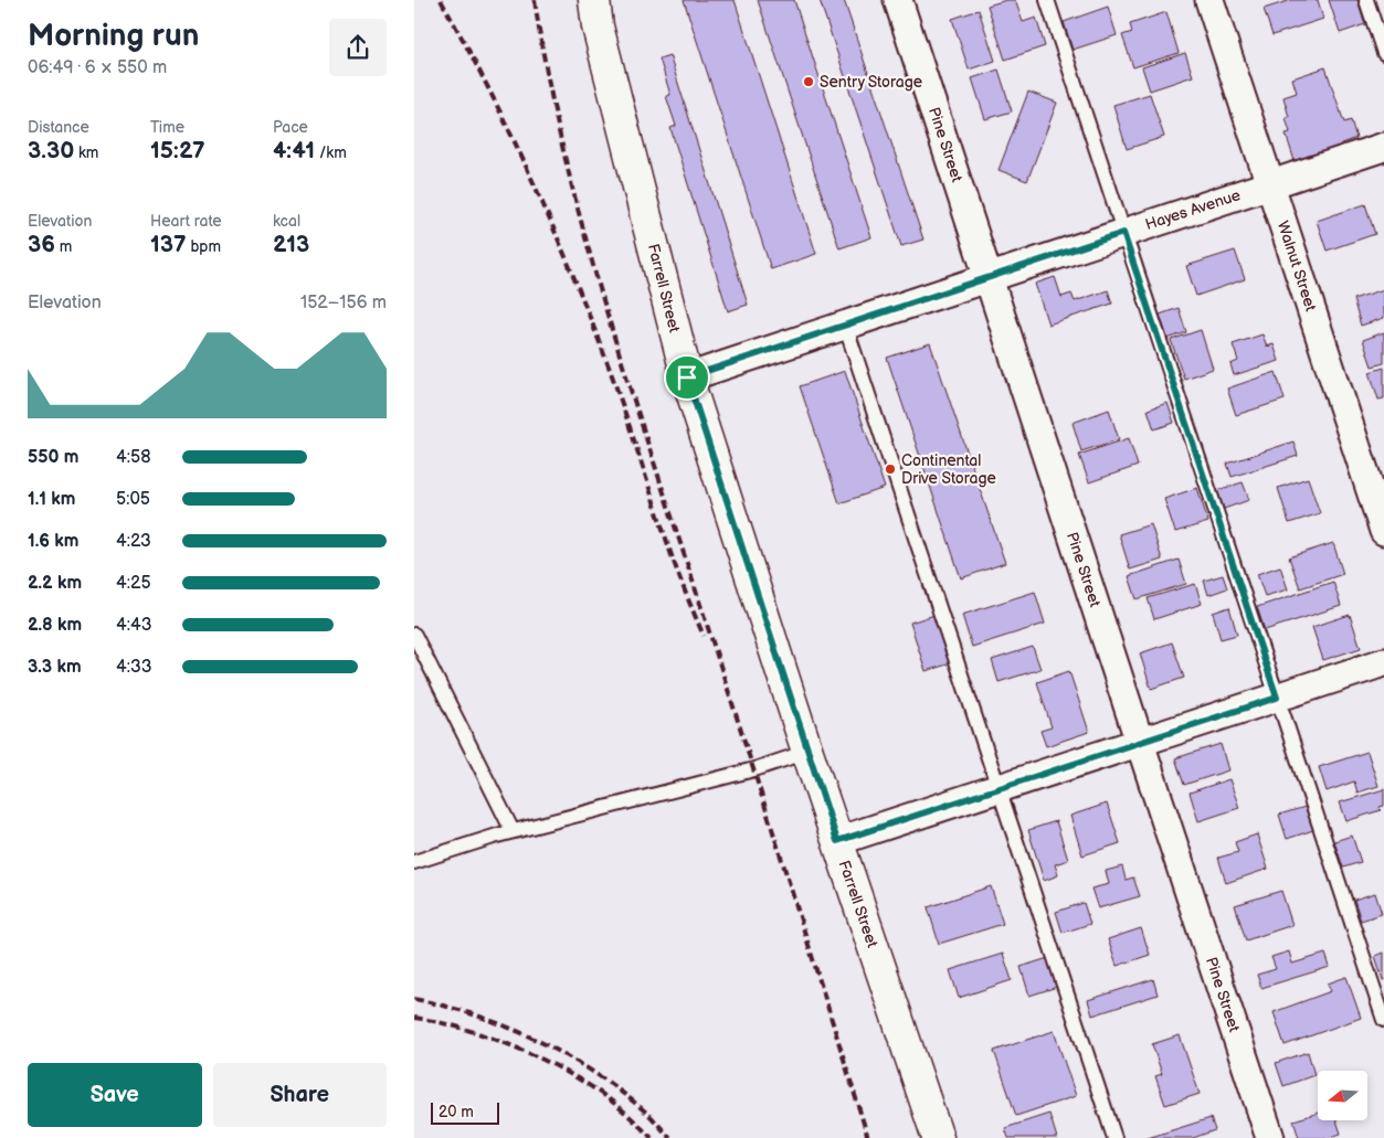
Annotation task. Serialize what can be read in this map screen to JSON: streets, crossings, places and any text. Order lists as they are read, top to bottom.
{
  "streets": {
    "main road": ["Farrell Street"],
    "street": ["Pine Street", "Hayes Avenue", "Walnut Street"]
  },
  "crossings": [
    ["Pine Street", "Hayes Avenue"],
    ["Hayes Avenue", "Walnut Street"],
    ["Hayes Avenue", "Farrell Street"]
  ],
  "places": ["Sentry Storage", "Continental Drive Storage"],
  "scale_bar": "20 m",
  "north": "left",
  "page": {
    "heading": ["Morning run", "06:49 · 6 × 550 m"],
    "stats": [
      ["Distance", "3.30 km"],
      ["Time", "15:27"],
      ["Pace", "4:41 /km"],
      ["Elevation", "36 m"],
      ["Heart rate", "137 bpm"],
      ["kcal", "213"]
    ],
    "chart": ["Elevation", "152–156 m"],
    "list": [
      {
        "name": "550 m",
        "note": "4:58"
      },
      {
        "name": "1.1 km",
        "note": "5:05"
      },
      {
        "name": "1.6 km",
        "note": "4:23"
      },
      {
        "name": "2.2 km",
        "note": "4:25"
      },
      {
        "name": "2.8 km",
        "note": "4:43"
      },
      {
        "name": "3.3 km",
        "note": "4:33"
      }
    ],
    "buttons": ["Save", "Share"],
    "scale": "20 m"
  }
}
